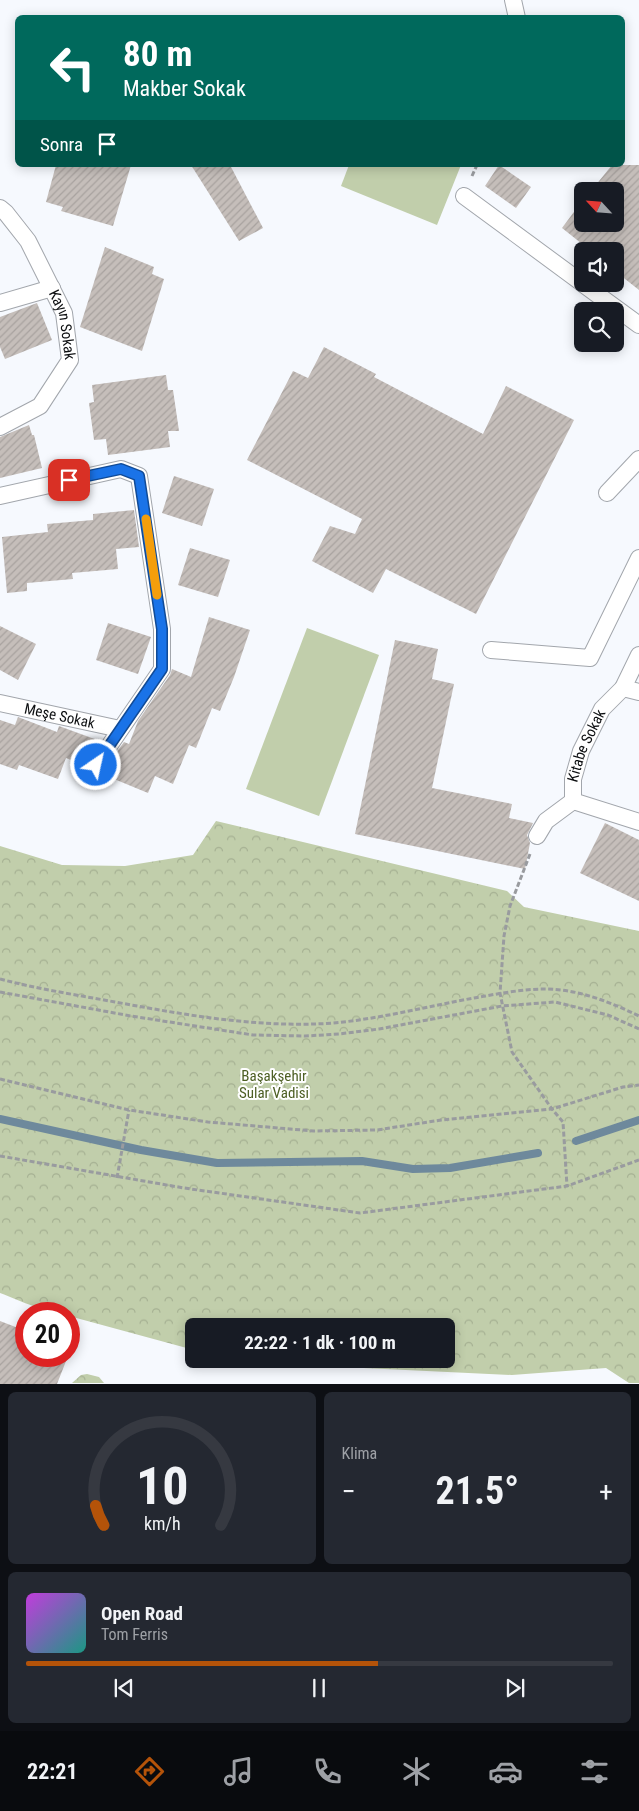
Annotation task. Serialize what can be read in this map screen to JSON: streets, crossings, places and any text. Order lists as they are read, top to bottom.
{
  "streets": {
    "lane": ["Kayın Sokak", "Meşe Sokak", "Kitabe Sokak"]
  },
  "parks": ["Başakşehir Sular Vadisi"],
  "north": "top left",
  "page": {
    "turn": ["80 m", "Makber Sokak"],
    "then": "Sonra",
    "limit": "20",
    "trip": "22:22 · 1 dk · 100 m",
    "tile": "Klima",
    "heat": ["−", "21.5°", "+"],
    "song": ["Open Road", "Tom Ferris"],
    "tabs": "22:21",
    "gauge": ["10", "km/h"]
  }
}
